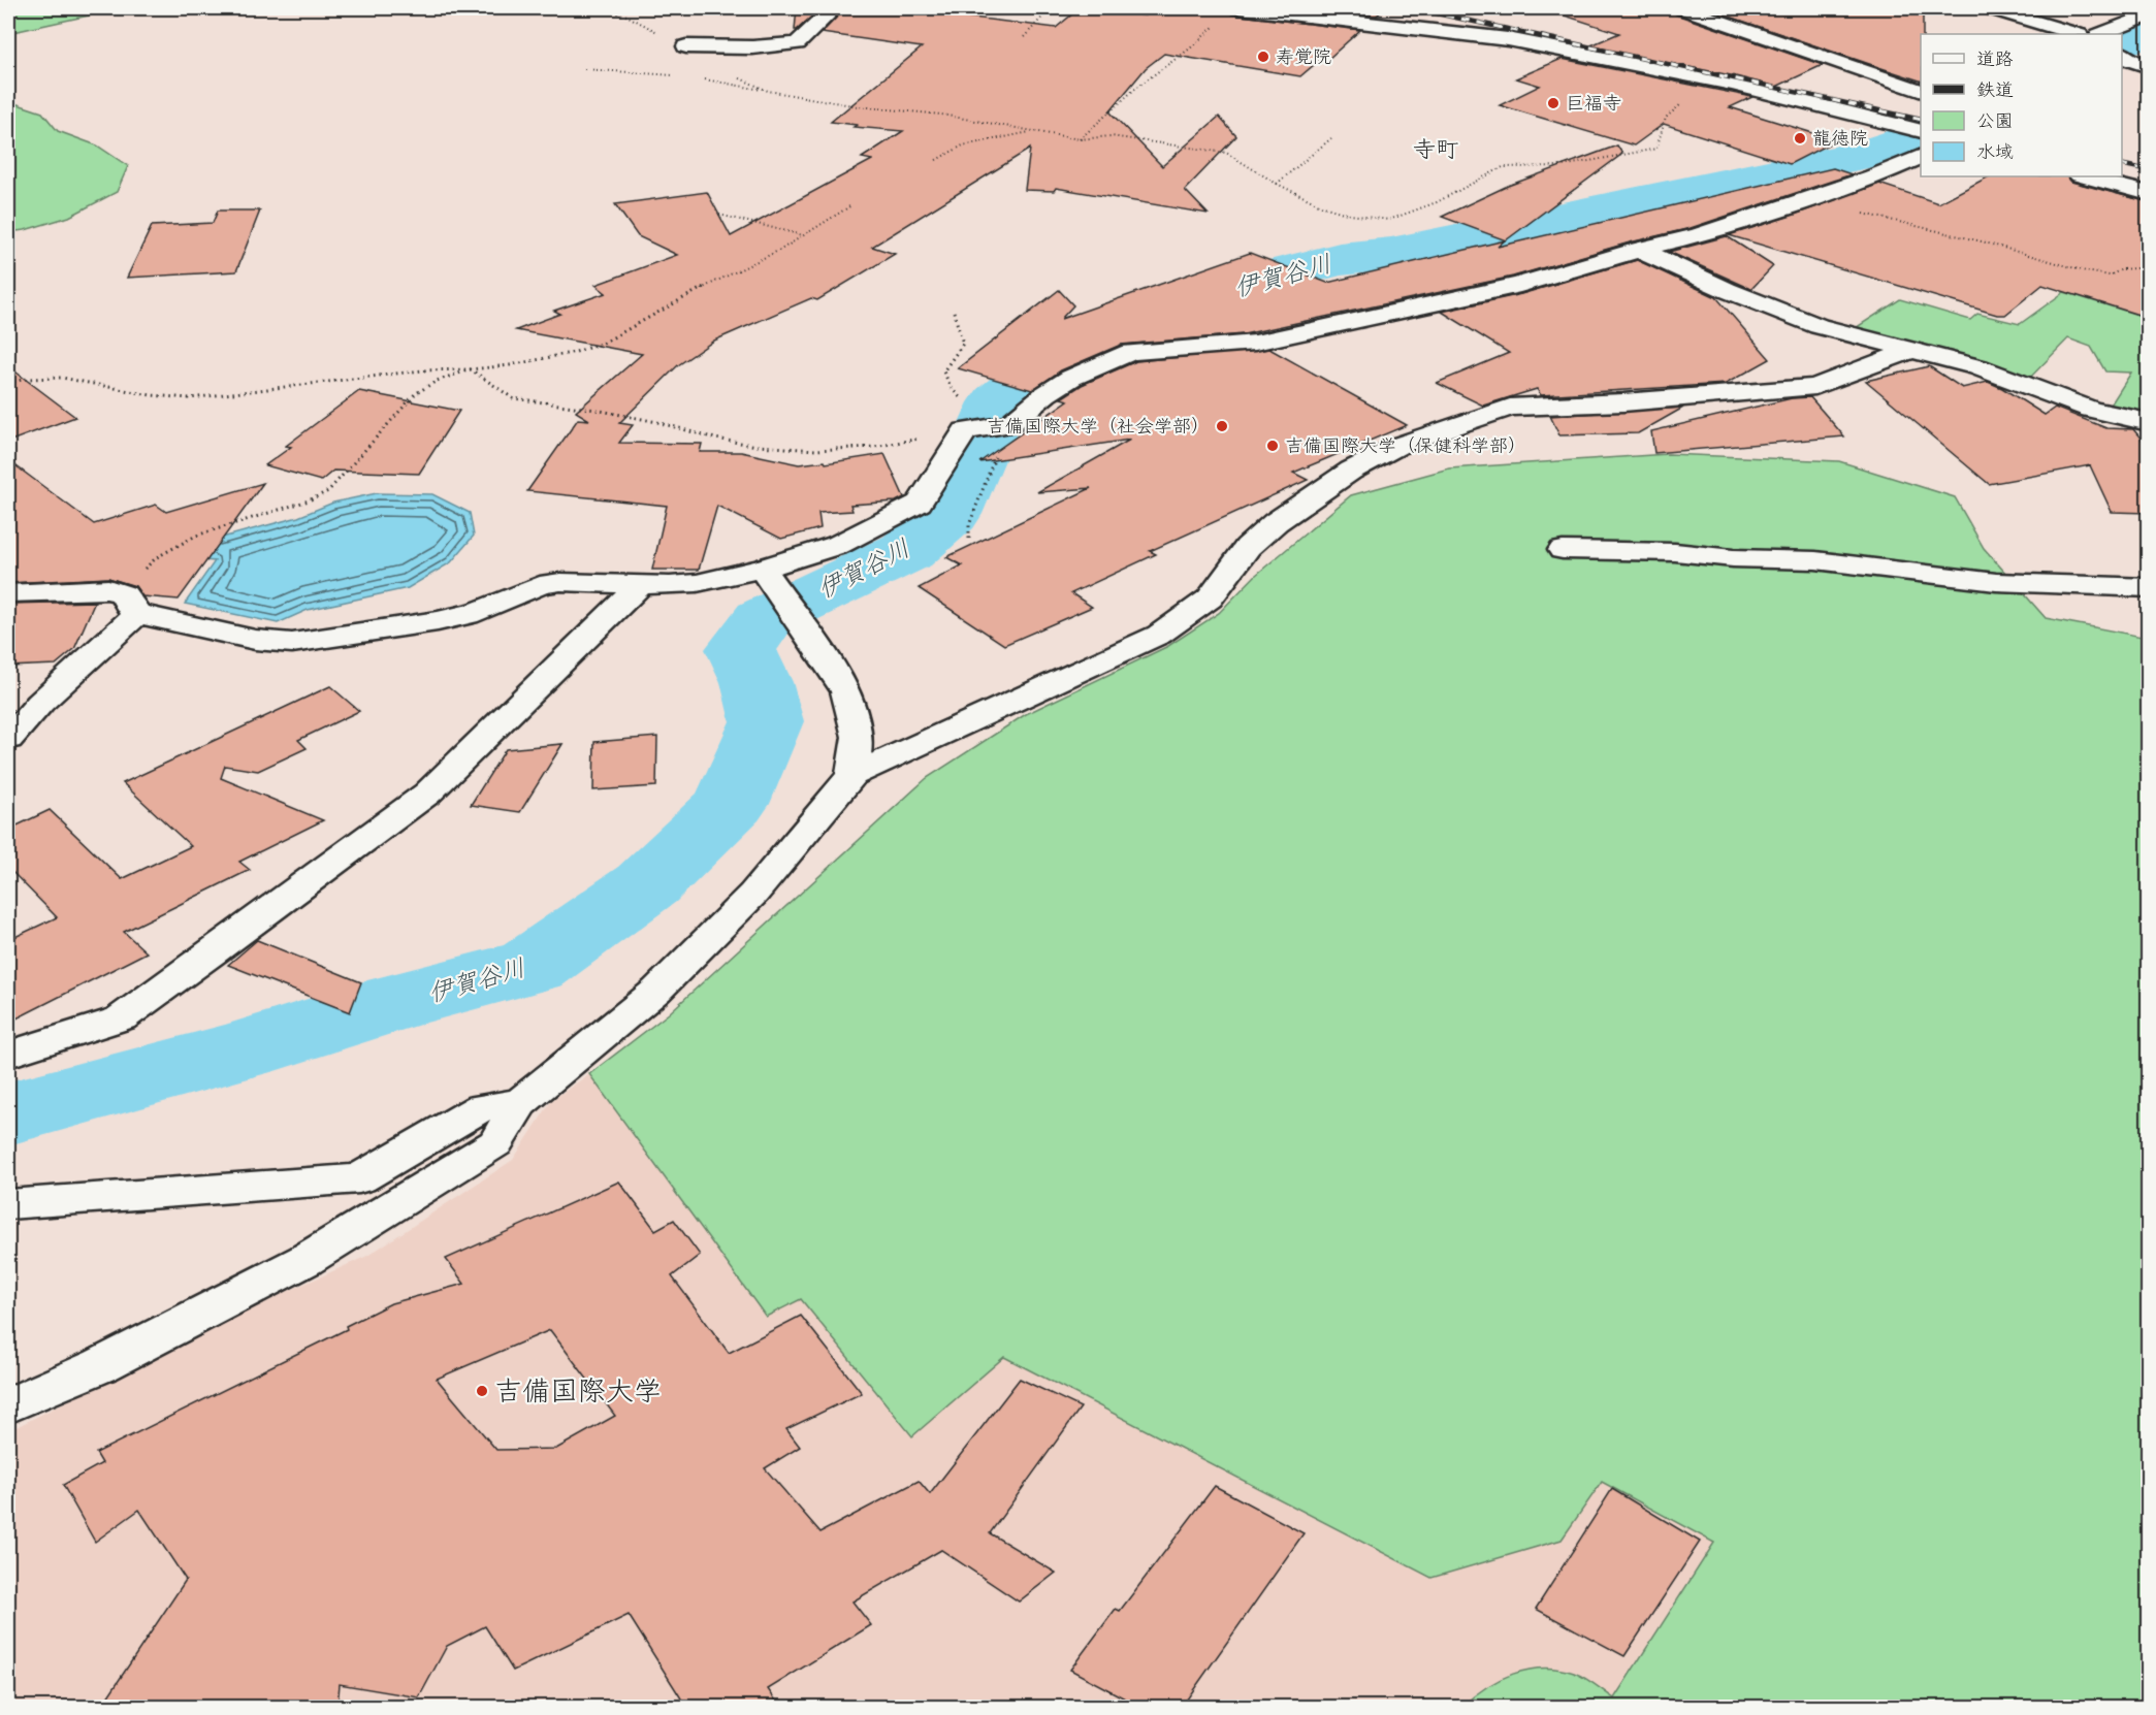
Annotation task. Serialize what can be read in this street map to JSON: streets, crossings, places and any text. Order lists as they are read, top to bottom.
{
  "districts": ["寺町"],
  "water": ["伊賀谷川"],
  "places": [
    "寿覚院",
    "巨福寺",
    "龍徳院",
    "吉備国際大学（社会学部）",
    "吉備国際大学（保健科学部）",
    "吉備国際大学"
  ],
  "legend": [
    "道路",
    "鉄道",
    "公園",
    "水域"
  ]
}
